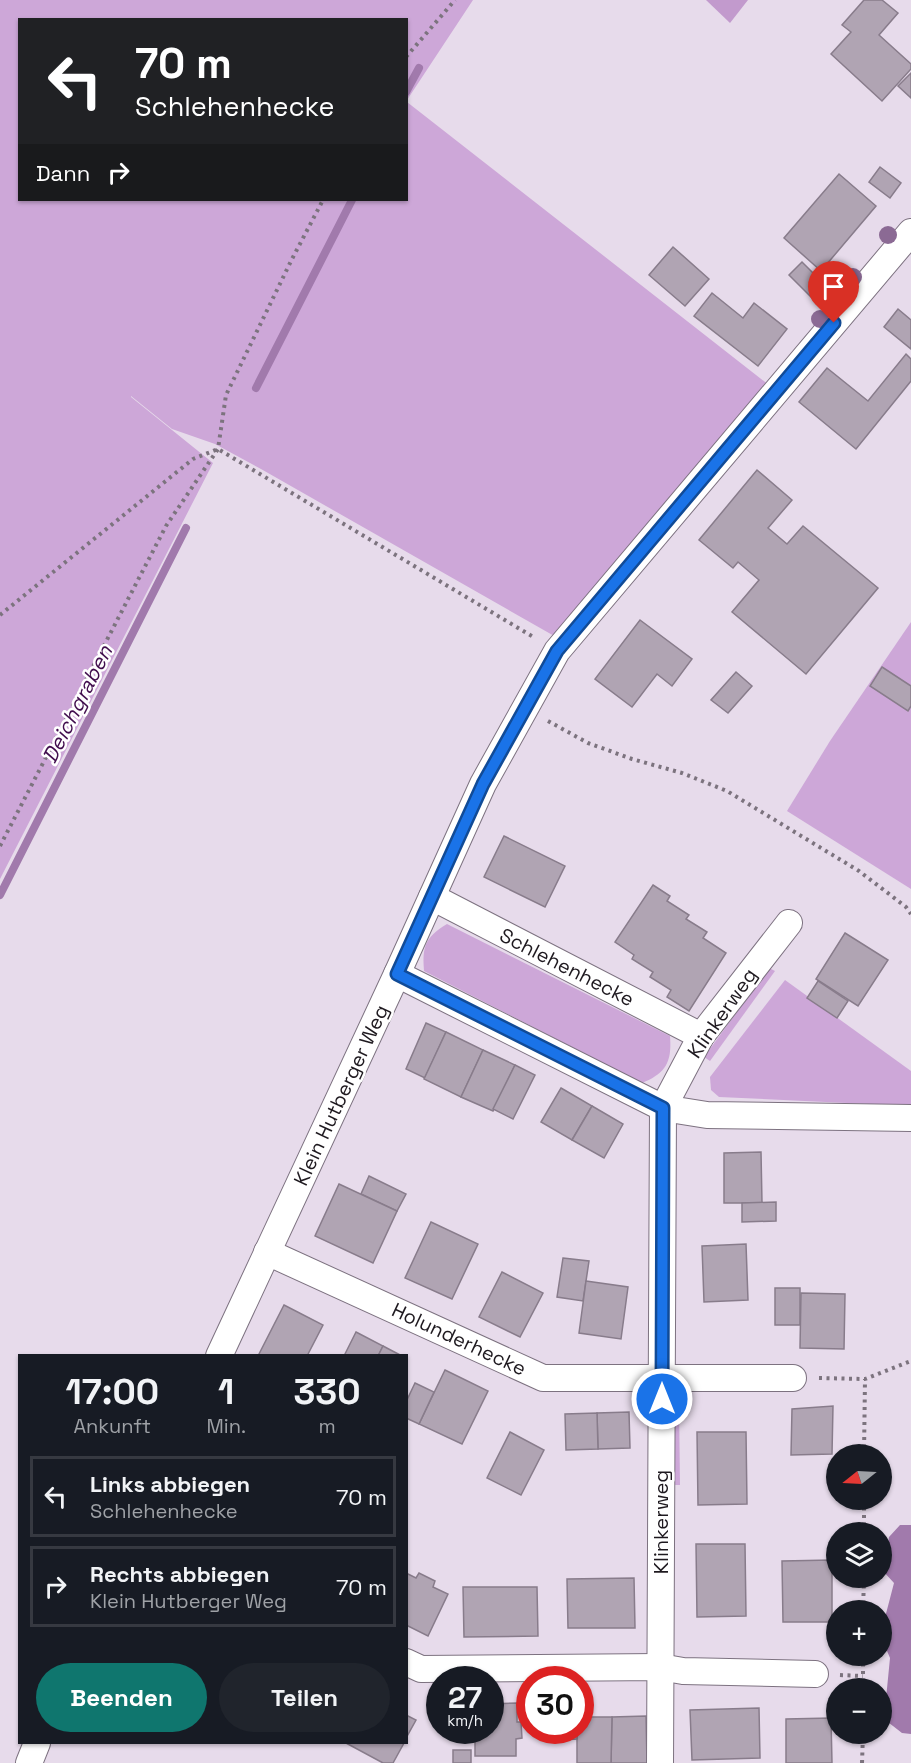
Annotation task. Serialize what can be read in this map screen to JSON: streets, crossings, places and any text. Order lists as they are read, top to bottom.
{
  "streets": {
    "street": [
      "Schlehenhecke",
      "Klinkerweg",
      "Klein Hutberger Weg",
      "Holunderhecke"
    ]
  },
  "crossings": [
    ["Schlehenhecke", "Klinkerweg"],
    ["Schlehenhecke", "Klein Hutberger Weg"],
    ["Klinkerweg", "Holunderhecke"],
    ["Klein Hutberger Weg", "Holunderhecke"]
  ],
  "water": ["Deichgraben"],
  "north": "left",
  "page": {
    "turn": ["70 m", "Schlehenhecke"],
    "then": "Dann",
    "eta": [
      "17:00",
      "Ankunft",
      "1",
      "Min.",
      "330",
      "m"
    ],
    "map_buttons": ["+", "−"],
    "list": [
      {
        "name": "Links abbiegen",
        "note": "Schlehenhecke",
        "value": "70 m"
      },
      {
        "name": "Rechts abbiegen",
        "note": "Klein Hutberger Weg",
        "value": "70 m"
      }
    ],
    "buttons": ["Beenden", "Teilen"],
    "speed": "27 km/h",
    "limit": "30"
  }
}
